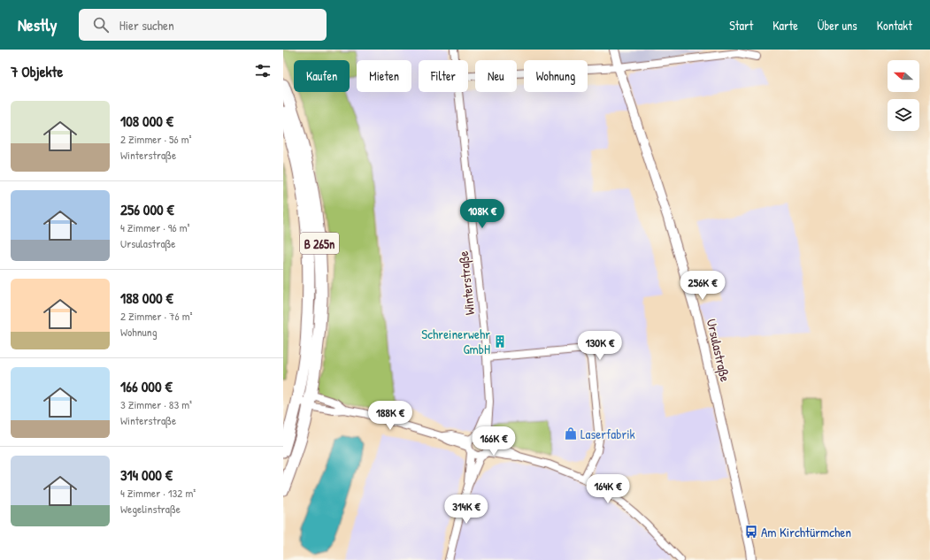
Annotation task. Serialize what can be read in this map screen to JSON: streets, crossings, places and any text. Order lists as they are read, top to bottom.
{
  "streets": {
    "main road": ["B 265n"],
    "street": ["Winterstraße", "Ursulastraße"]
  },
  "places": {
    "building": ["Schreinerwehr GmbH"],
    "shop": ["Laserfabrik"],
    "bus stop": ["Am Kirchtürmchen"]
  },
  "north": "left",
  "page": {
    "header": "Nestly",
    "search": "Hier suchen",
    "nav": [
      "Start",
      "Karte",
      "Über uns",
      "Kontakt"
    ],
    "heading": "7 Objekte",
    "chip": [
      "Kaufen",
      "Mieten",
      "Filter",
      "Neu",
      "Wohnung"
    ],
    "list": [
      {
        "name": "108 000 €",
        "note": "2 Zimmer · 56 m² · Winterstraße"
      },
      {
        "name": "256 000 €",
        "note": "4 Zimmer · 96 m² · Ursulastraße"
      },
      {
        "name": "188 000 €",
        "note": "2 Zimmer · 76 m² · Wohnung"
      },
      {
        "name": "166 000 €",
        "note": "3 Zimmer · 83 m² · Winterstraße"
      },
      {
        "name": "314 000 €",
        "note": "4 Zimmer · 132 m² · Wegelinstraße"
      }
    ],
    "price": [
      "108K €",
      "256K €",
      "130K €",
      "188K €",
      "166K €",
      "164K €",
      "314K €"
    ]
  }
}
